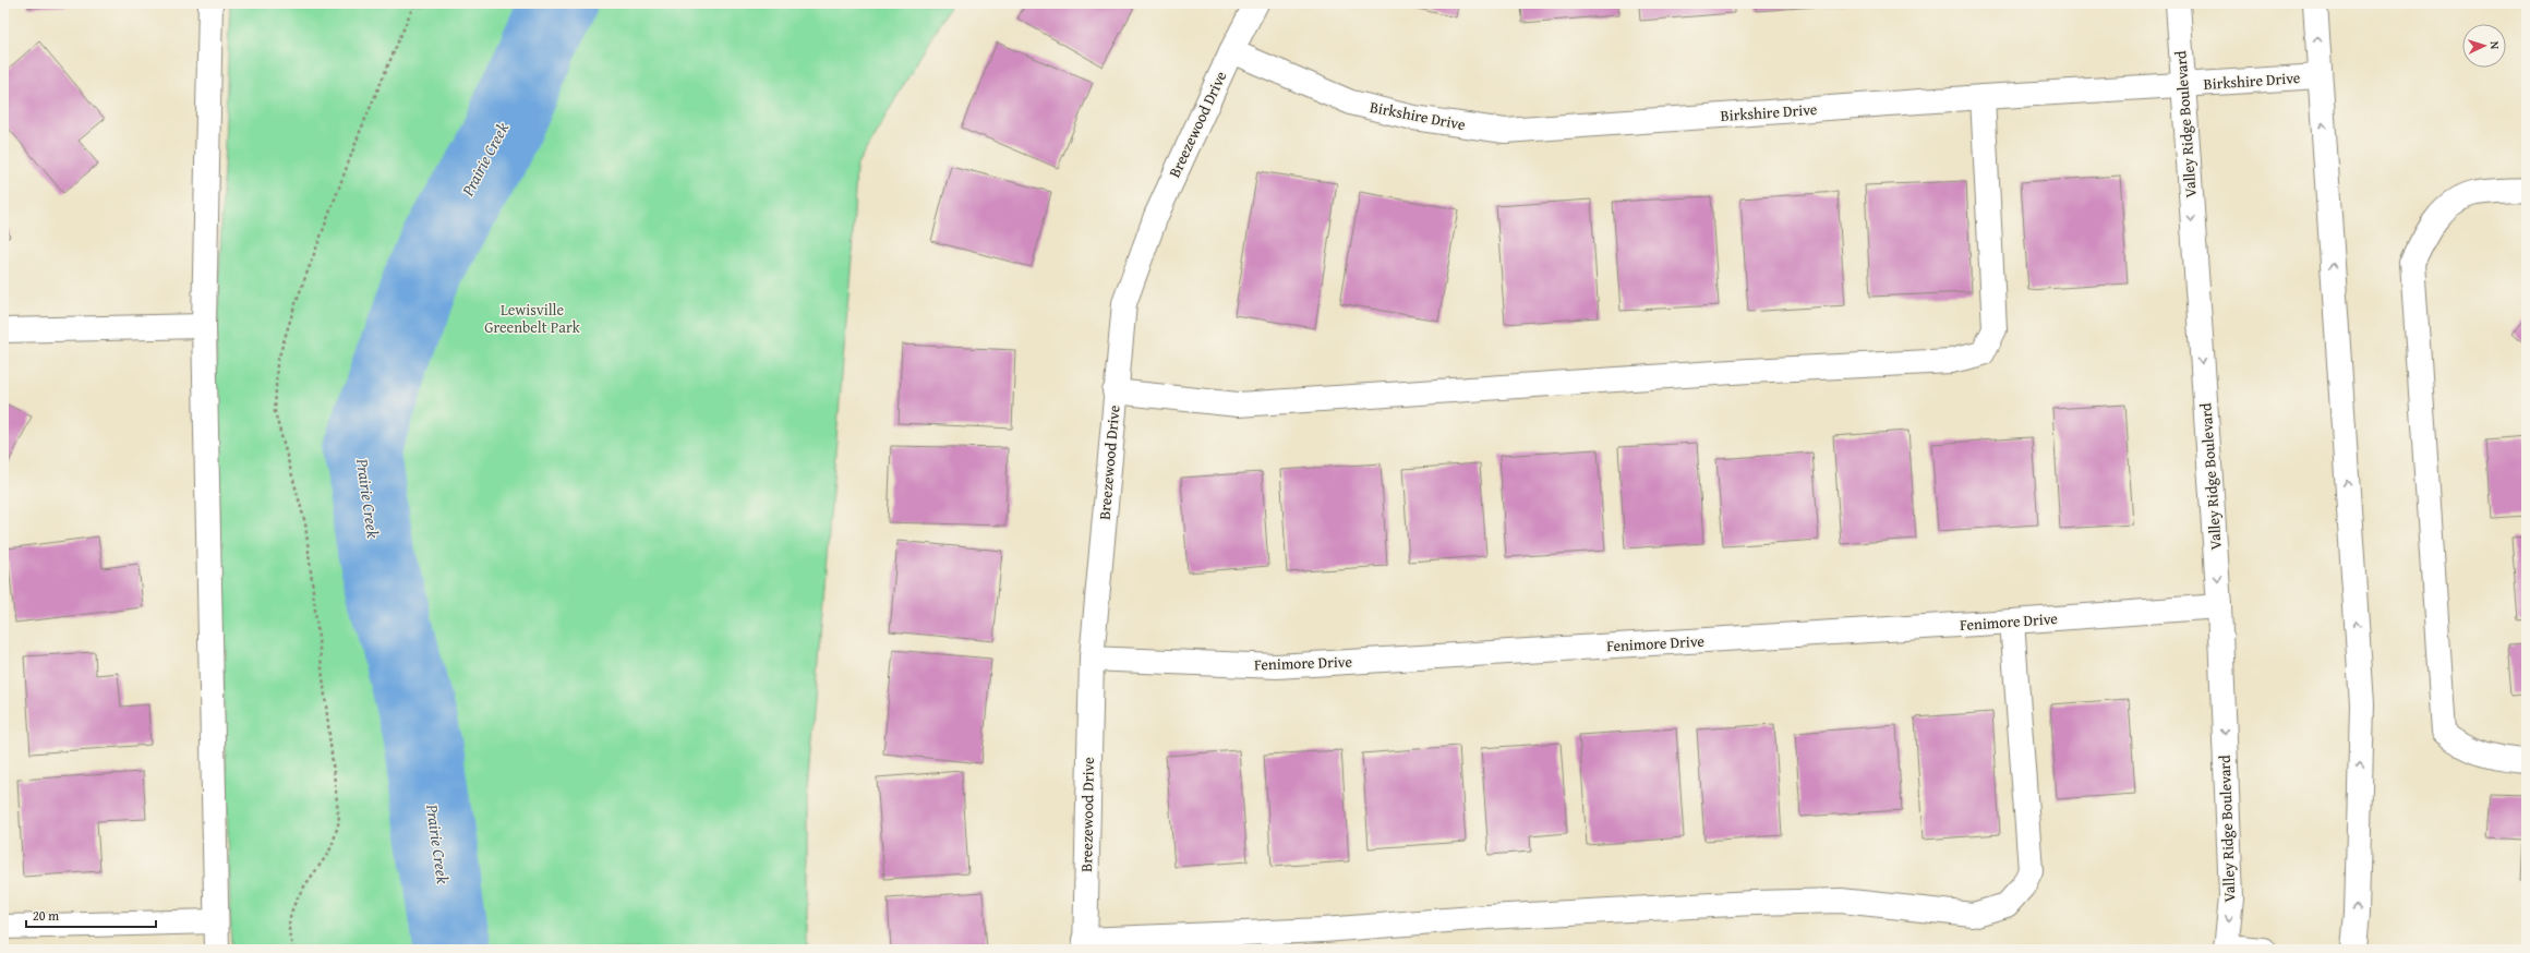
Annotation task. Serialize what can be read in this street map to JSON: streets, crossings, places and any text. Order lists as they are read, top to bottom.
{
  "streets": {
    "street": [
      "Birkshire Drive",
      "Breezewood Drive",
      "Valley Ridge Boulevard",
      "Fenimore Drive"
    ]
  },
  "crossings": [
    ["Birkshire Drive", "Breezewood Drive"],
    ["Birkshire Drive", "Valley Ridge Boulevard"],
    ["Breezewood Drive", "Fenimore Drive"],
    ["Valley Ridge Boulevard", "Fenimore Drive"]
  ],
  "water": ["Prairie Creek"],
  "parks": ["Lewisville Greenbelt Park"],
  "scale_bar": "20 m",
  "north": "right"
}
